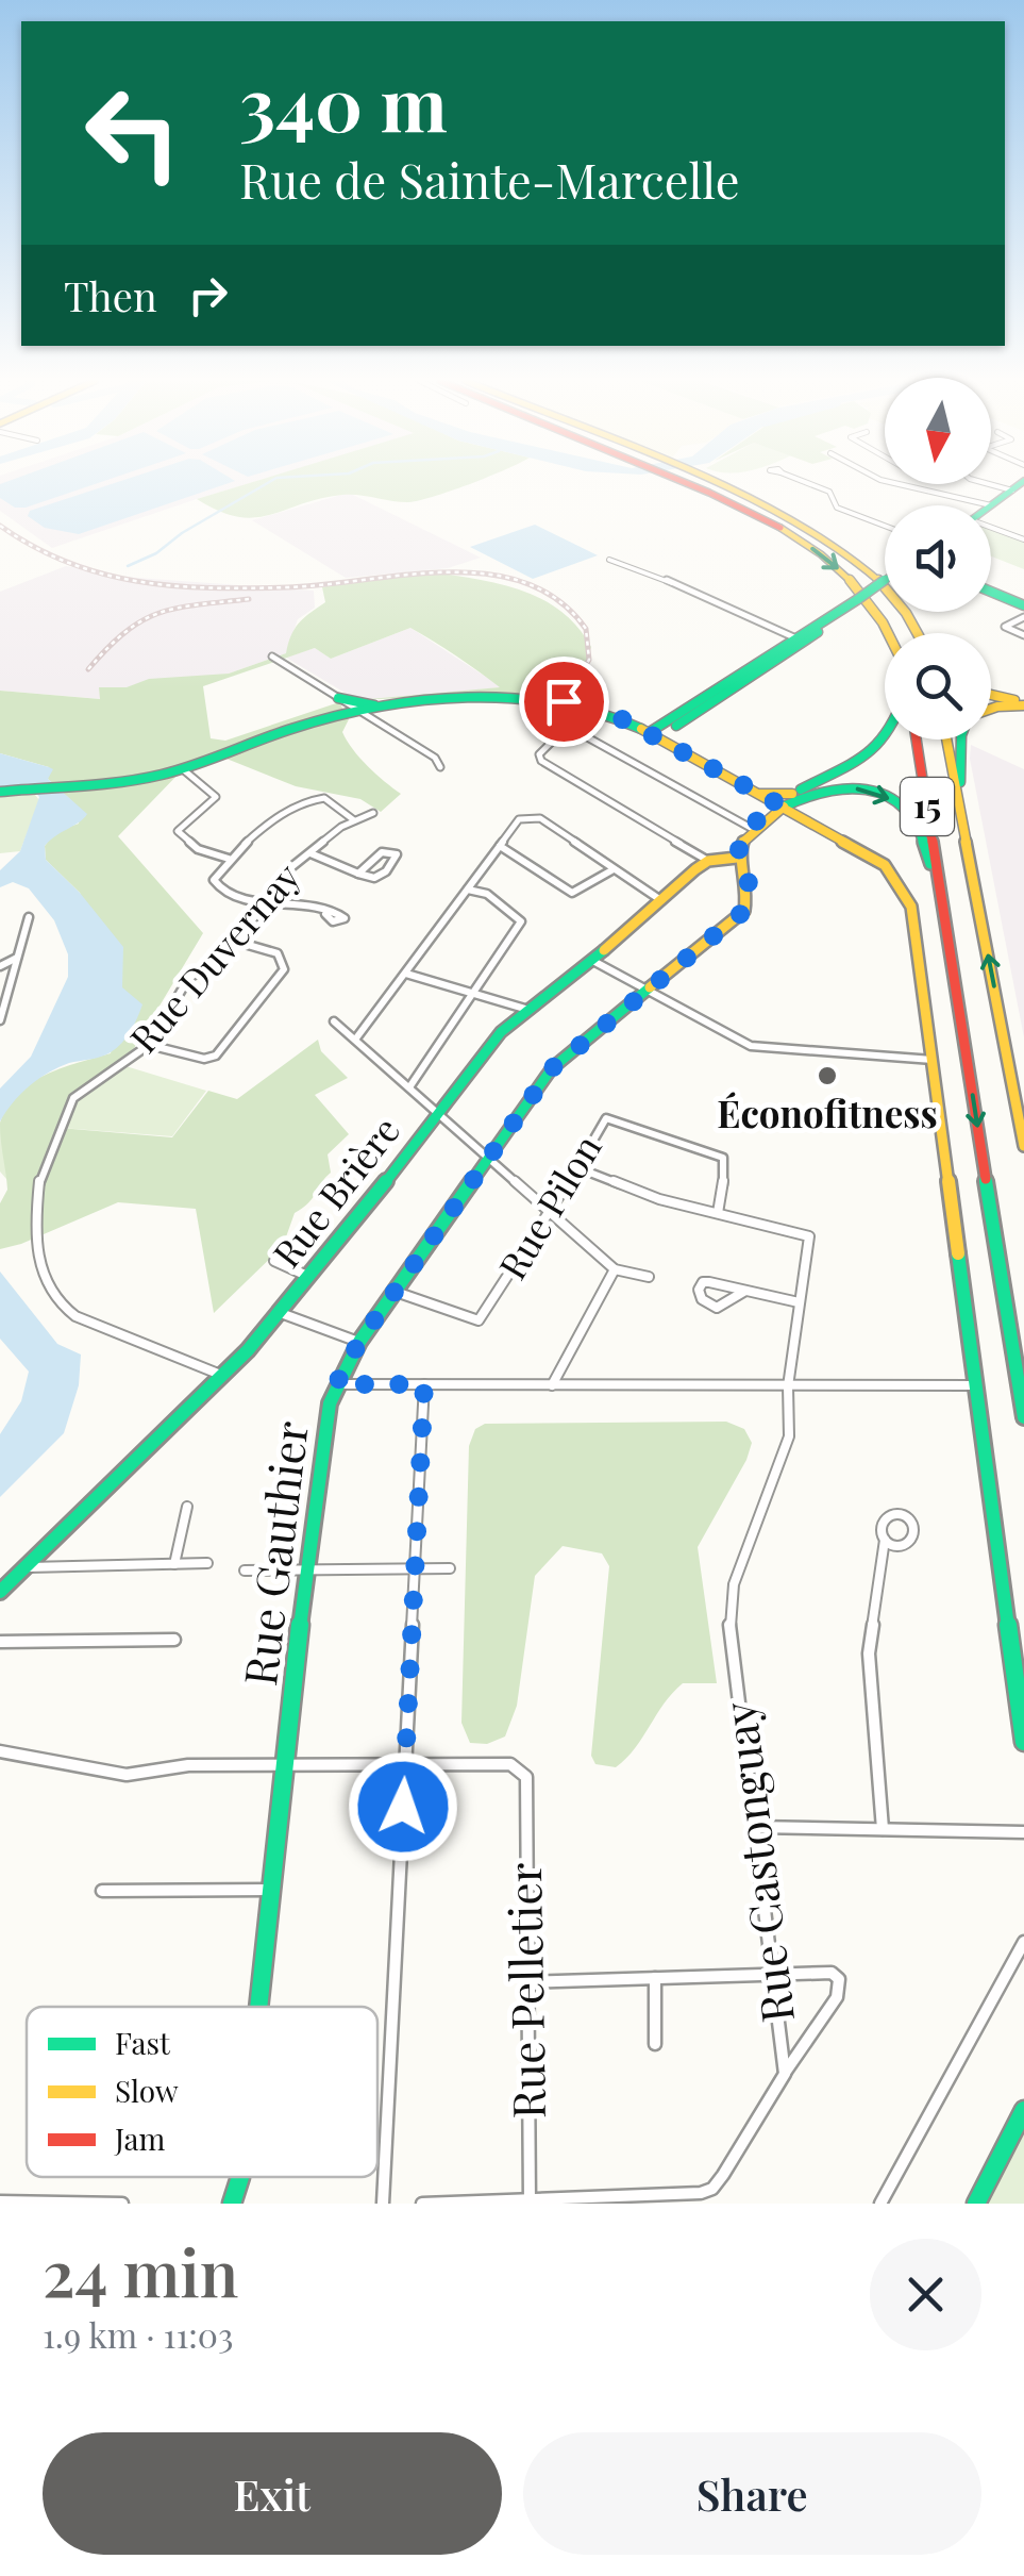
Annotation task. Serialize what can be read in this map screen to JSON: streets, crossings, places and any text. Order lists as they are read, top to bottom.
{
  "streets": {
    "main road": ["15", "Rue Brière", "Rue Gauthier"],
    "street": [
      "Rue Duvernay",
      "Rue Pilon",
      "Rue Castonguay",
      "Rue Pelletier"
    ]
  },
  "crossings": [
    ["Rue Duvernay", "Rue Brière"],
    ["Rue Pilon", "Rue Gauthier"],
    ["Rue Pilon", "Rue Castonguay"],
    ["Rue Castonguay", "Rue Pelletier"]
  ],
  "places": ["Éconofitness"],
  "legend": ["Fast", "Slow", "Jam"],
  "north": "bottom",
  "page": {
    "turn": ["340 m", "Rue de Sainte-Marcelle"],
    "then": "Then",
    "heading": ["24 min", "1.9 km · 11:03"],
    "buttons": ["Exit", "Share"]
  }
}
